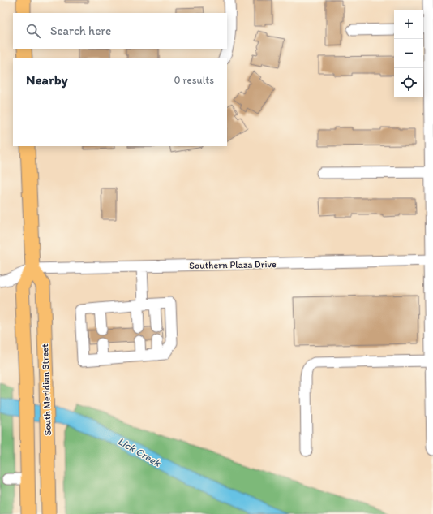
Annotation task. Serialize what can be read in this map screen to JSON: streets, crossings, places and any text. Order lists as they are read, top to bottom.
{
  "streets": {
    "main road": ["South Meridian Street"],
    "street": ["Southern Plaza Drive"]
  },
  "crossings": [
    ["Southern Plaza Drive", "South Meridian Street"]
  ],
  "water": ["Lick Creek"],
  "page": {
    "map_buttons": ["+", "−"],
    "search": "Search here",
    "heading": ["Nearby", "0 results"]
  }
}
